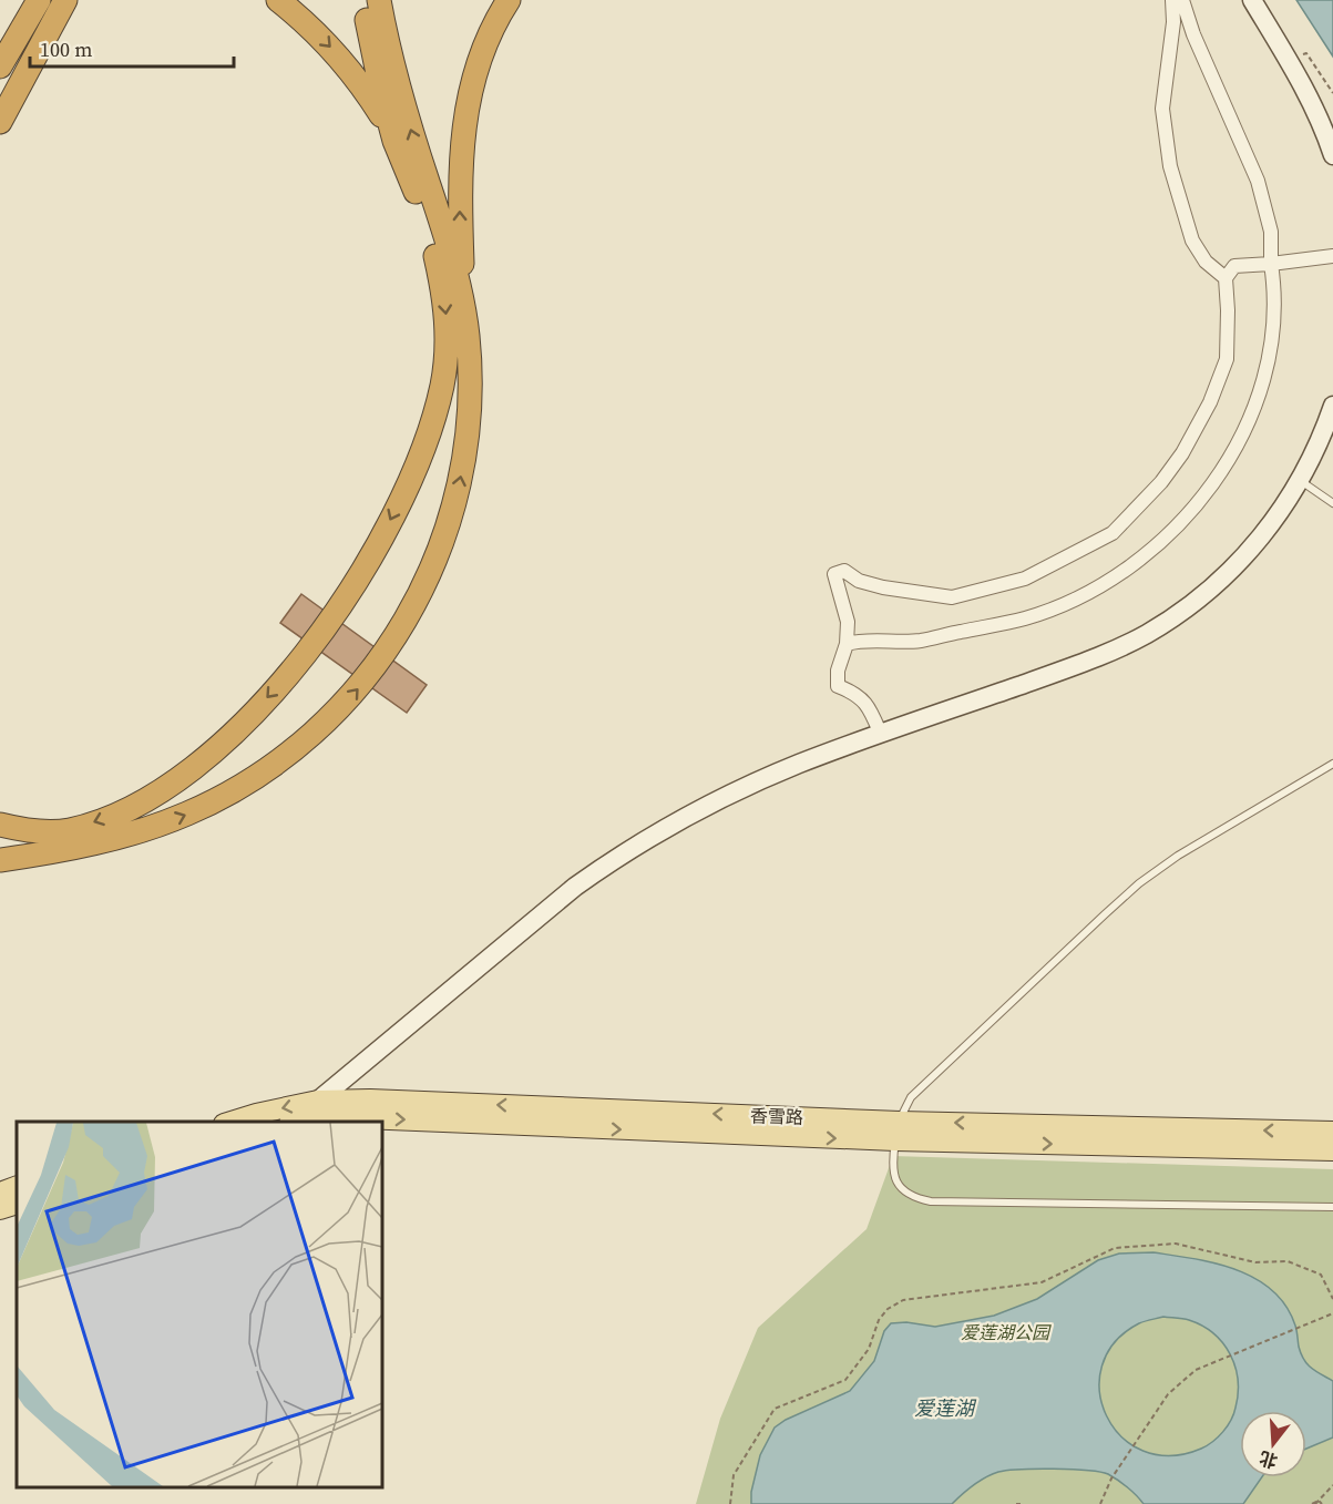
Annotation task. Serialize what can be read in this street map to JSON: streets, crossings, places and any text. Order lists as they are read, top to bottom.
{
  "streets": {
    "main road": ["香雪路"]
  },
  "water": ["爱莲湖"],
  "parks": ["爱莲湖公园"],
  "scale_bar": "100 m",
  "north": "bottom"
}
